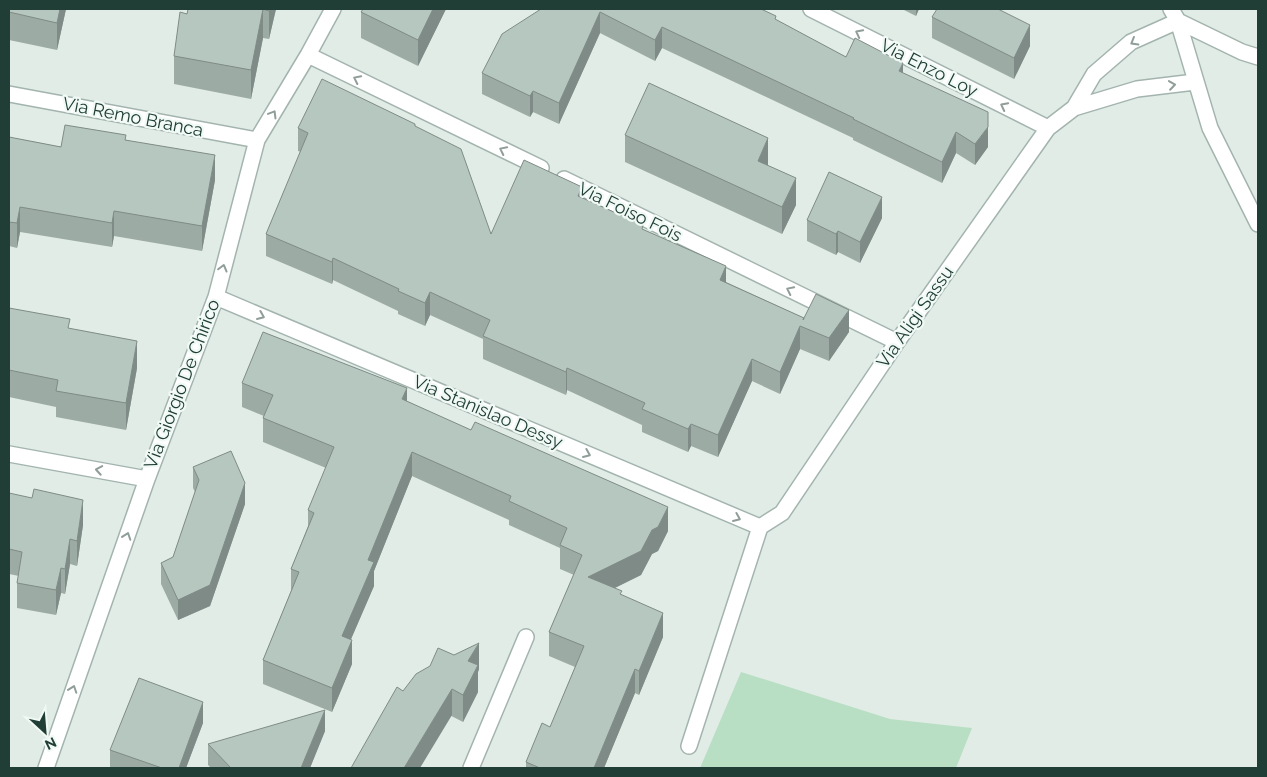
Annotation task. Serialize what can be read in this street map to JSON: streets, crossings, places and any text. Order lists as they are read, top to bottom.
{
  "streets": {
    "street": [
      "Via Enzo Loy",
      "Via Remo Branca",
      "Via Foiso Fois",
      "Via Aligi Sassu",
      "Via Giorgio De Chirico",
      "Via Stanislao Dessy"
    ]
  },
  "crossings": [
    ["Via Enzo Loy", "Via Aligi Sassu"],
    ["Via Remo Branca", "Via Giorgio De Chirico"],
    ["Via Foiso Fois", "Via Aligi Sassu"],
    ["Via Foiso Fois", "Via Giorgio De Chirico"],
    ["Via Aligi Sassu", "Via Stanislao Dessy"],
    ["Via Giorgio De Chirico", "Via Stanislao Dessy"]
  ],
  "one_way": [
    "Via Enzo Loy",
    "Via Foiso Fois",
    "Via Giorgio De Chirico",
    "Via Stanislao Dessy"
  ],
  "north": "bottom right"
}
